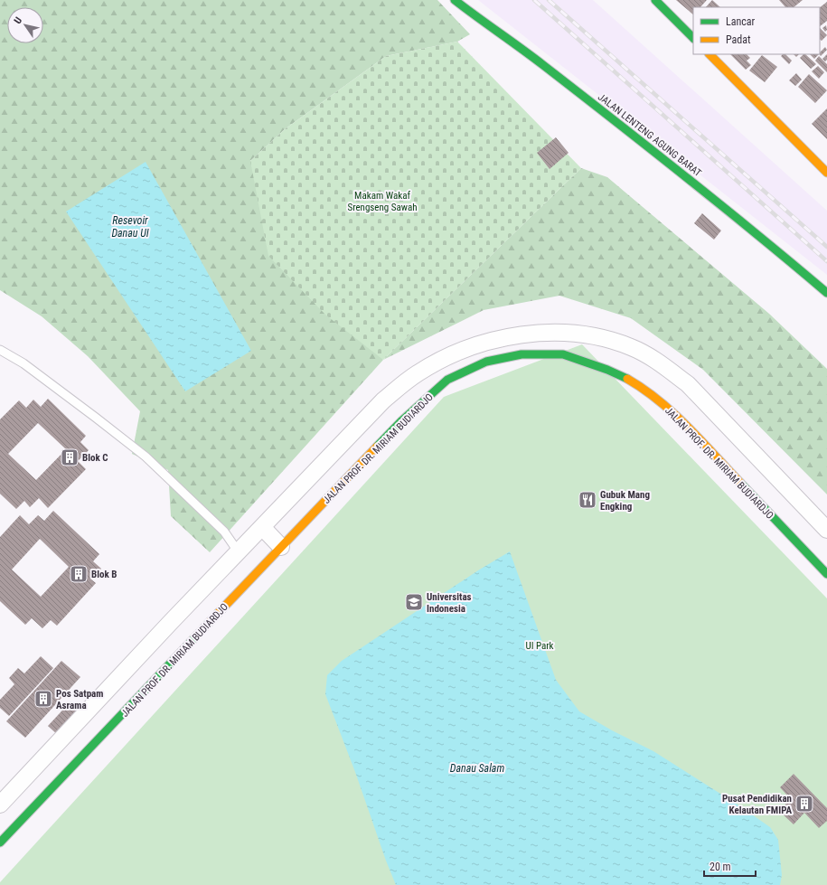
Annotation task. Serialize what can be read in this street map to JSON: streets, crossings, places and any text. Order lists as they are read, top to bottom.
{
  "streets": {
    "street": ["JALAN LENTENG AGUNG BARAT", "JALAN PROF. DR. MIRIAM BUDIARDJO"]
  },
  "water": ["Resevoir Danau UI", "Danau Salam"],
  "parks": ["Makam Wakaf Srengseng Sawah", "UI Park"],
  "places": {
    "building": [
      "Blok C",
      "Blok B",
      "Pos Satpam Asrama",
      "Pusat Pendidikan Kelautan FMIPA"
    ],
    "restaurant": ["Gubuk Mang Engking"],
    "school or university": ["Universitas Indonesia"]
  },
  "legend": ["Lancar", "Padat"],
  "scale_bar": "20 m",
  "north": "top left"
}
